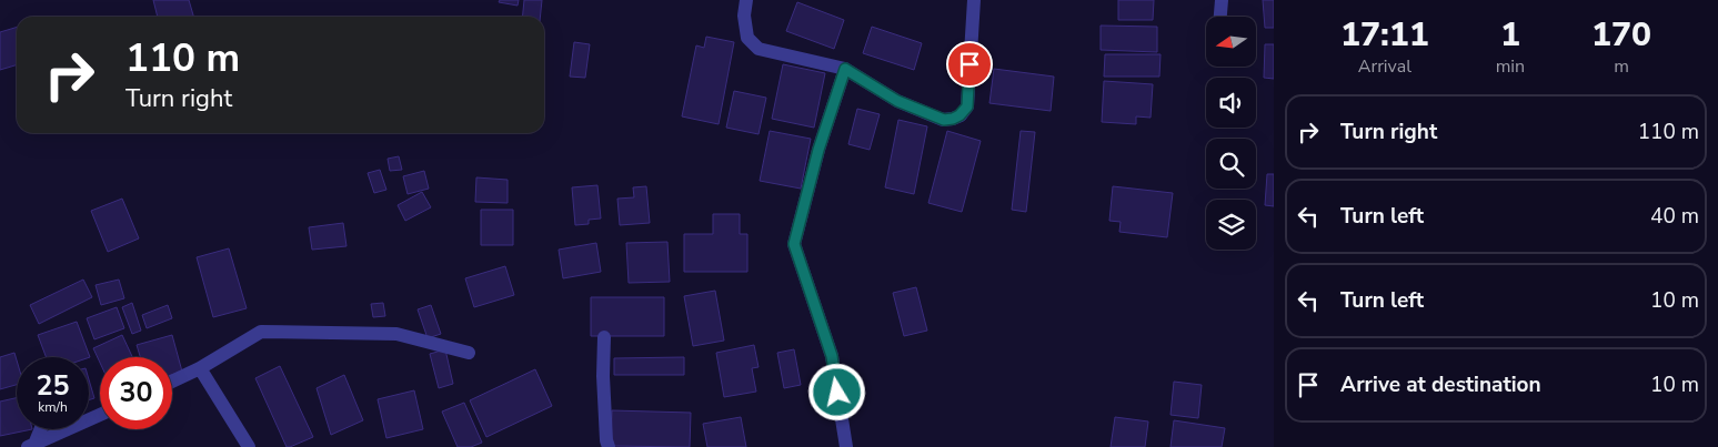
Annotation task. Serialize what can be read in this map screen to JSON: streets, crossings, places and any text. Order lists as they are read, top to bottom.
{
  "north": "left",
  "page": {
    "eta": [
      "17:11",
      "Arrival",
      "1",
      "min",
      "170",
      "m"
    ],
    "turn": ["110 m", "Turn right"],
    "list": [
      {
        "name": "Turn right",
        "value": "110 m"
      },
      {
        "name": "Turn left",
        "value": "40 m"
      },
      {
        "name": "Turn left",
        "value": "10 m"
      },
      {
        "name": "Arrive at destination",
        "value": "10 m"
      }
    ],
    "speed": "25 km/h",
    "limit": "30"
  }
}
